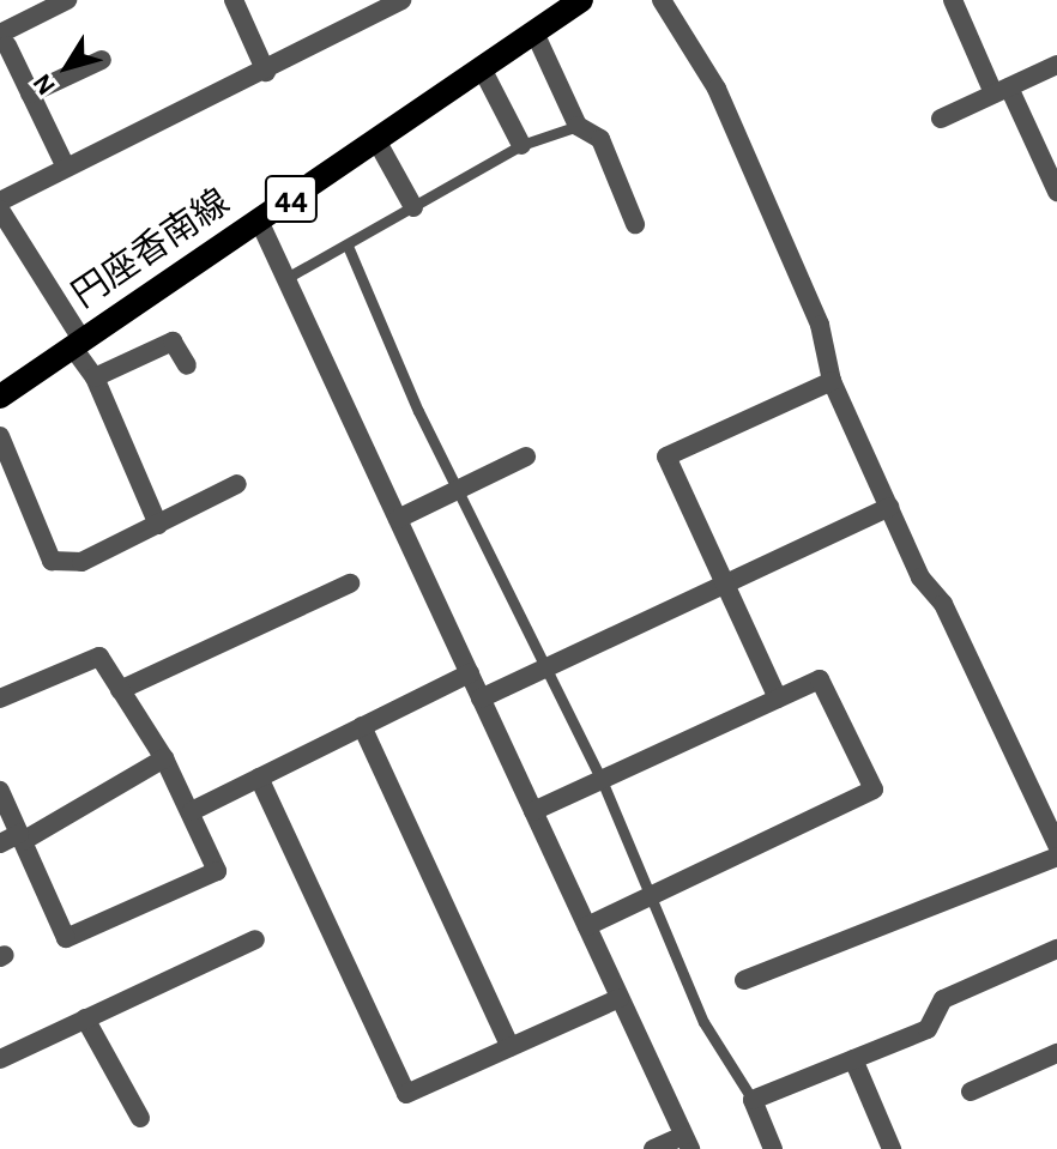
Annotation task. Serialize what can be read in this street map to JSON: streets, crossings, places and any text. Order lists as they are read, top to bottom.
{
  "streets": {
    "main road": ["44", "円座香南線"]
  },
  "north": "bottom left"
}
